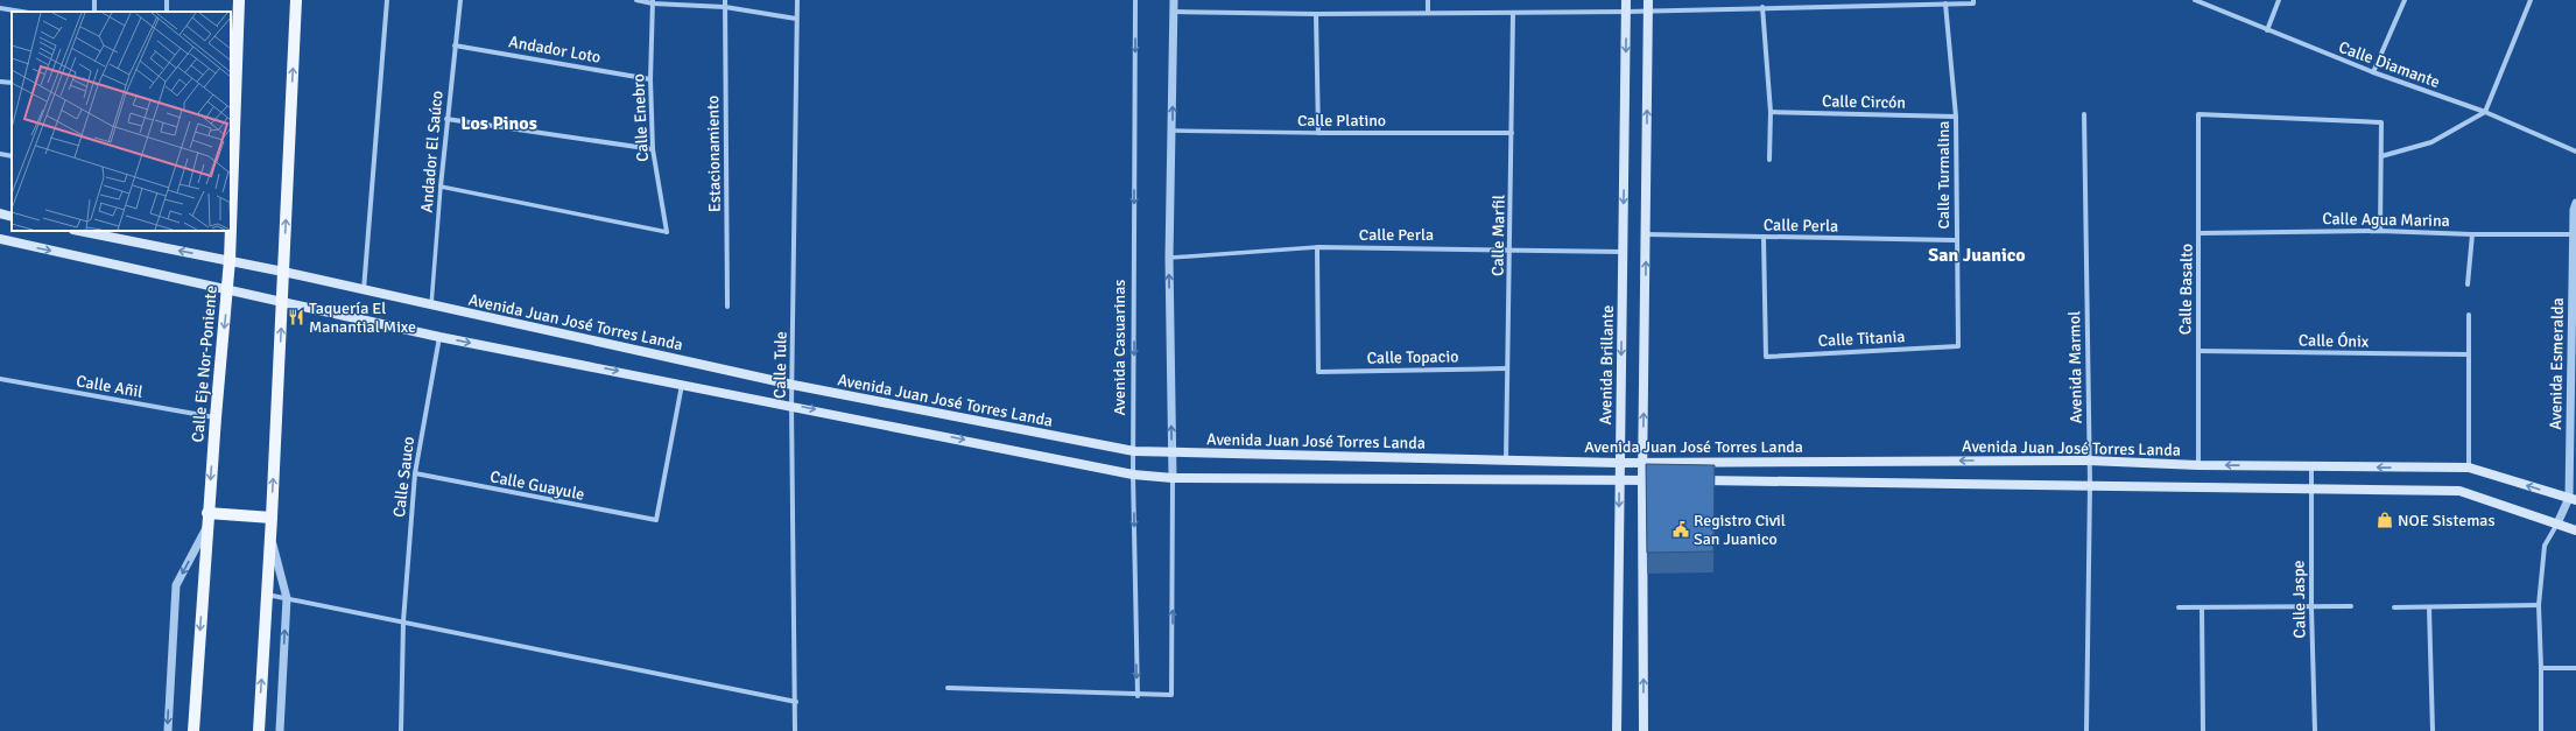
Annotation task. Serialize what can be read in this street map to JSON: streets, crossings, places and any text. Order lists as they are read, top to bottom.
{
  "streets": {
    "main road": ["Avenida Juan José Torres Landa", "Calle Eje Nor-Poniente", "Avenida Brillante"],
    "street": [
      "Andador Loto",
      "Calle Diamante",
      "Calle Circón",
      "Calle Enebro",
      "Calle Platino",
      "Andador El Saúco",
      "Estacionamiento",
      "Calle Turmalina",
      "Calle Agua Marina",
      "Calle Perla",
      "Calle Marfil",
      "Calle Basalto",
      "Calle Titania",
      "Calle Ónix",
      "Avenida Casuarinas",
      "Calle Topacio",
      "Avenida Esmeralda",
      "Calle Tule",
      "Avenida Marmol",
      "Calle Añil",
      "Calle Sauco",
      "Calle Guayule",
      "Calle Jaspe"
    ]
  },
  "crossings": [
    ["Andador Loto", "Calle Enebro"],
    ["Andador Loto", "Andador El Saúco"],
    ["Calle Circón", "Calle Turmalina"],
    ["Calle Platino", "Calle Marfil"],
    ["Andador El Saúco", "Avenida Juan José Torres Landa"],
    ["Calle Turmalina", "Calle Perla"],
    ["Calle Turmalina", "Calle Titania"],
    ["Calle Agua Marina", "Calle Basalto"],
    ["Calle Agua Marina", "Avenida Esmeralda"],
    ["Calle Perla", "Calle Marfil"],
    ["Calle Perla", "Calle Titania"],
    ["Calle Perla", "Calle Topacio"],
    ["Calle Perla", "Avenida Brillante"],
    ["Calle Marfil", "Avenida Juan José Torres Landa"],
    ["Calle Marfil", "Calle Topacio"],
    ["Calle Basalto", "Avenida Juan José Torres Landa"],
    ["Calle Basalto", "Calle Ónix"],
    ["Avenida Juan José Torres Landa", "Avenida Casuarinas"],
    ["Avenida Juan José Torres Landa", "Calle Eje Nor-Poniente"],
    ["Avenida Juan José Torres Landa", "Avenida Esmeralda"],
    ["Avenida Juan José Torres Landa", "Calle Tule"],
    ["Avenida Juan José Torres Landa", "Avenida Brillante"],
    ["Avenida Juan José Torres Landa", "Avenida Marmol"],
    ["Avenida Juan José Torres Landa", "Calle Sauco"],
    ["Avenida Juan José Torres Landa", "Calle Guayule"],
    ["Avenida Juan José Torres Landa", "Calle Jaspe"],
    ["Calle Eje Nor-Poniente", "Calle Añil"],
    ["Calle Sauco", "Calle Guayule"]
  ],
  "districts": ["Los Pinos", "San Juanico"],
  "places": {
    "restaurant": ["Taquería El Manantial Mixe"],
    "shop": ["NOE Sistemas"],
    "public building": ["Registro Civil San Juanico"]
  }
}
